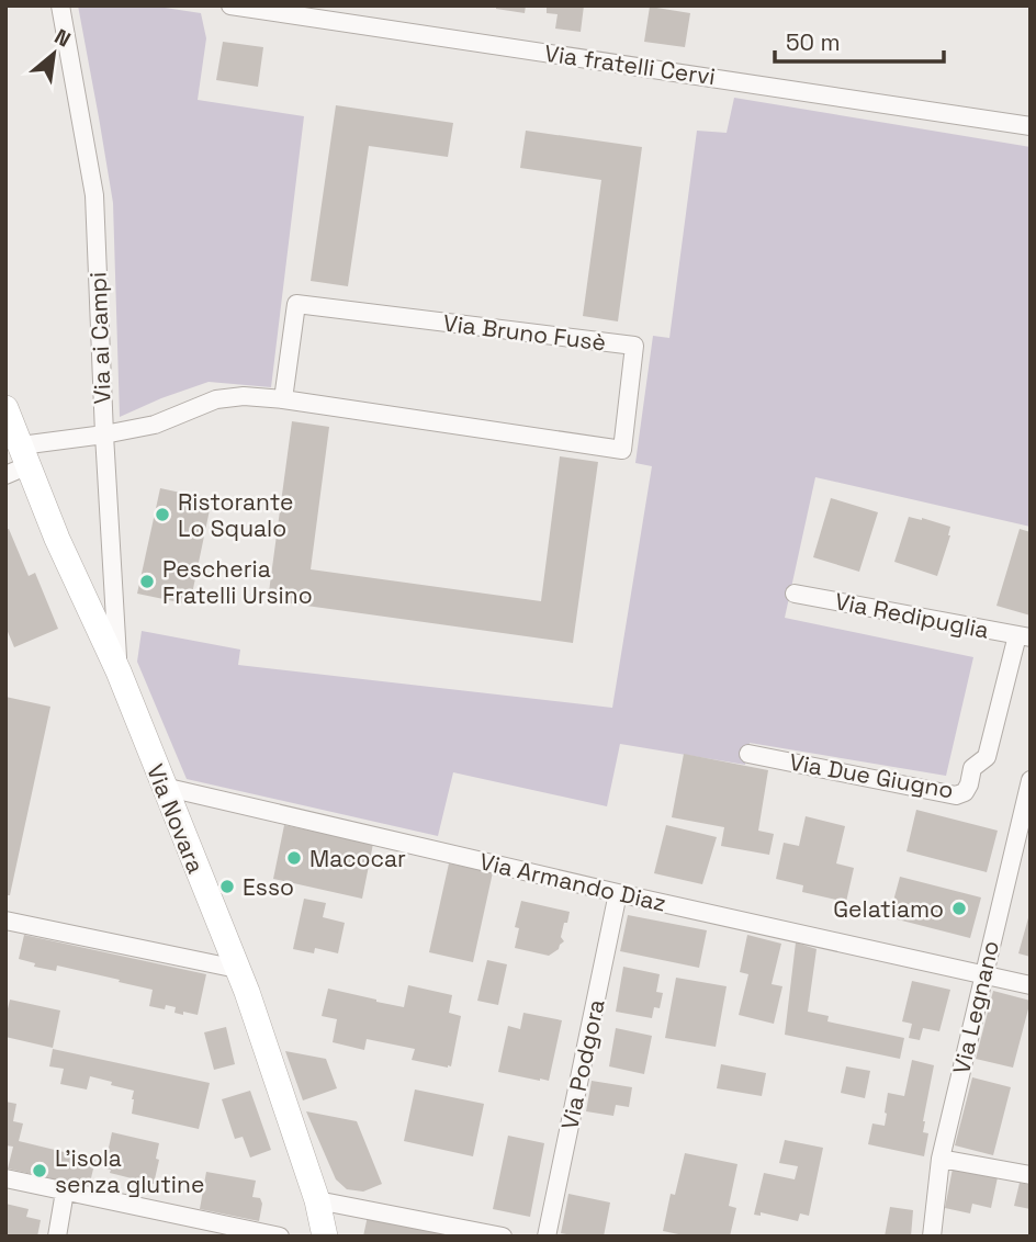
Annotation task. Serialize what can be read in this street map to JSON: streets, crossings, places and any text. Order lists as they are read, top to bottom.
{
  "streets": {
    "street": [
      "Via fratelli Cervi",
      "Via Bruno Fusè",
      "Via ai Campi",
      "Via Redipuglia",
      "Via Due Giugno",
      "Via Novara",
      "Via Armando Diaz",
      "Via Legnano",
      "Via Podgora"
    ]
  },
  "crossings": [
    ["Via Bruno Fusè", "Via ai Campi"],
    ["Via Bruno Fusè", "Via Novara"],
    ["Via ai Campi", "Via Novara"],
    ["Via Redipuglia", "Via Due Giugno"],
    ["Via Novara", "Via Armando Diaz"],
    ["Via Armando Diaz", "Via Legnano"],
    ["Via Armando Diaz", "Via Podgora"]
  ],
  "places": [
    "Ristorante Lo Squalo",
    "Pescheria Fratelli Ursino",
    "Macocar",
    "Esso",
    "Gelatiamo",
    "L'isola senza glutine"
  ],
  "scale_bar": "50 m",
  "north": "top right"
}
